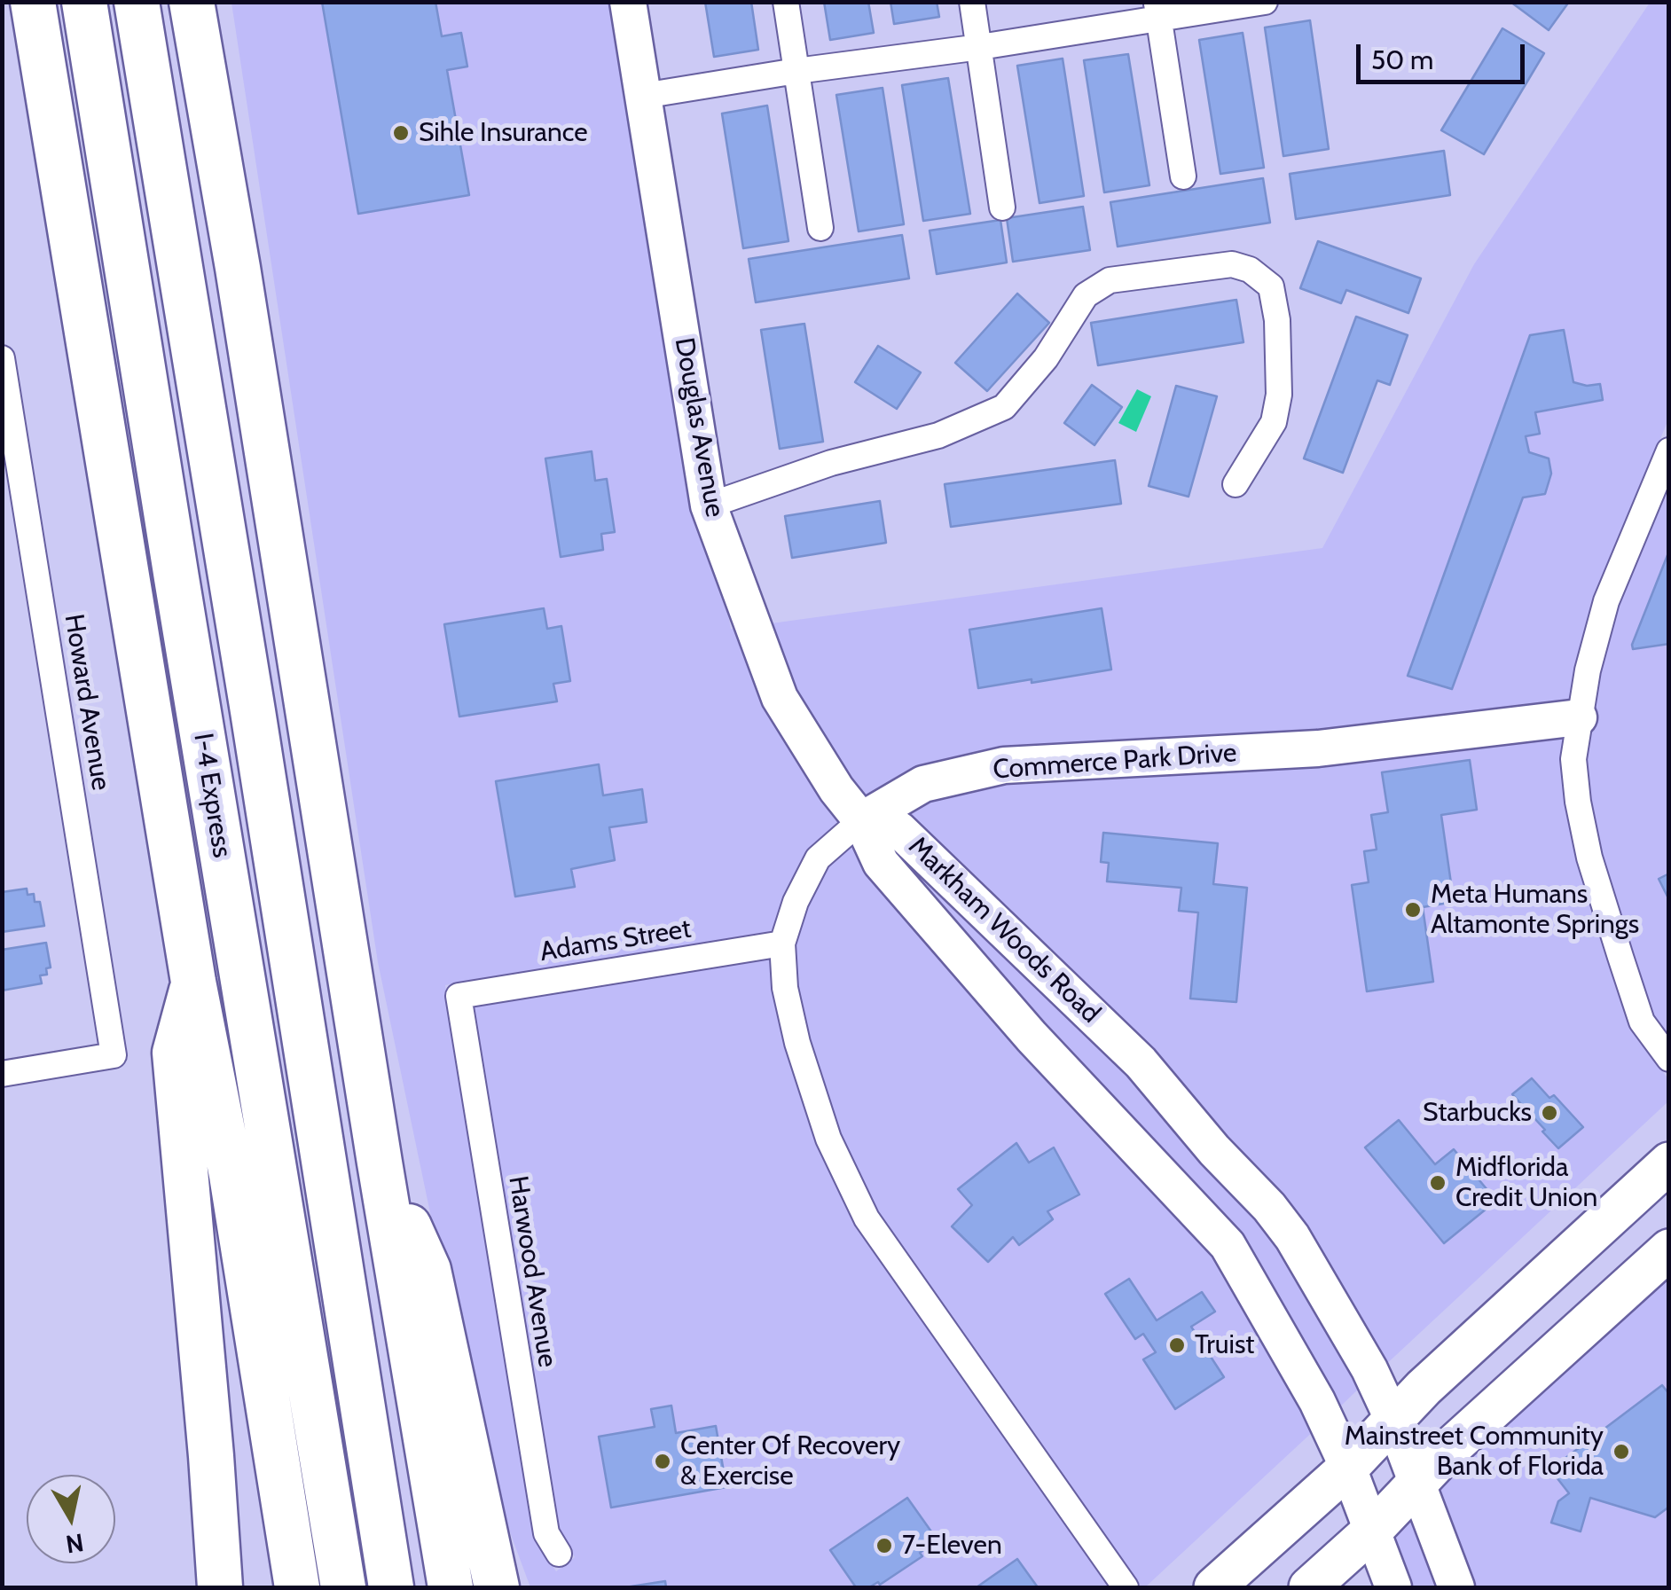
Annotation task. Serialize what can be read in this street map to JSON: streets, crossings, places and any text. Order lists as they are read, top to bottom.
{
  "streets": {
    "highway": ["I-4 Express"],
    "main road": ["Douglas Avenue", "Commerce Park Drive", "Markham Woods Road"],
    "street": ["Howard Avenue", "Adams Street", "Harwood Avenue"]
  },
  "crossings": [
    ["Douglas Avenue", "Commerce Park Drive"],
    ["Douglas Avenue", "Markham Woods Road"],
    ["Commerce Park Drive", "Markham Woods Road"],
    ["Commerce Park Drive", "Adams Street"],
    ["Adams Street", "Harwood Avenue"]
  ],
  "places": [
    "Sihle Insurance",
    "Meta Humans Altamonte Springs",
    "Starbucks",
    "Midflorida Credit Union",
    "Truist",
    "Mainstreet Community Bank of Florida",
    "Center Of Recovery & Exercise",
    "7-Eleven"
  ],
  "scale_bar": "50 m",
  "north": "bottom"
}
